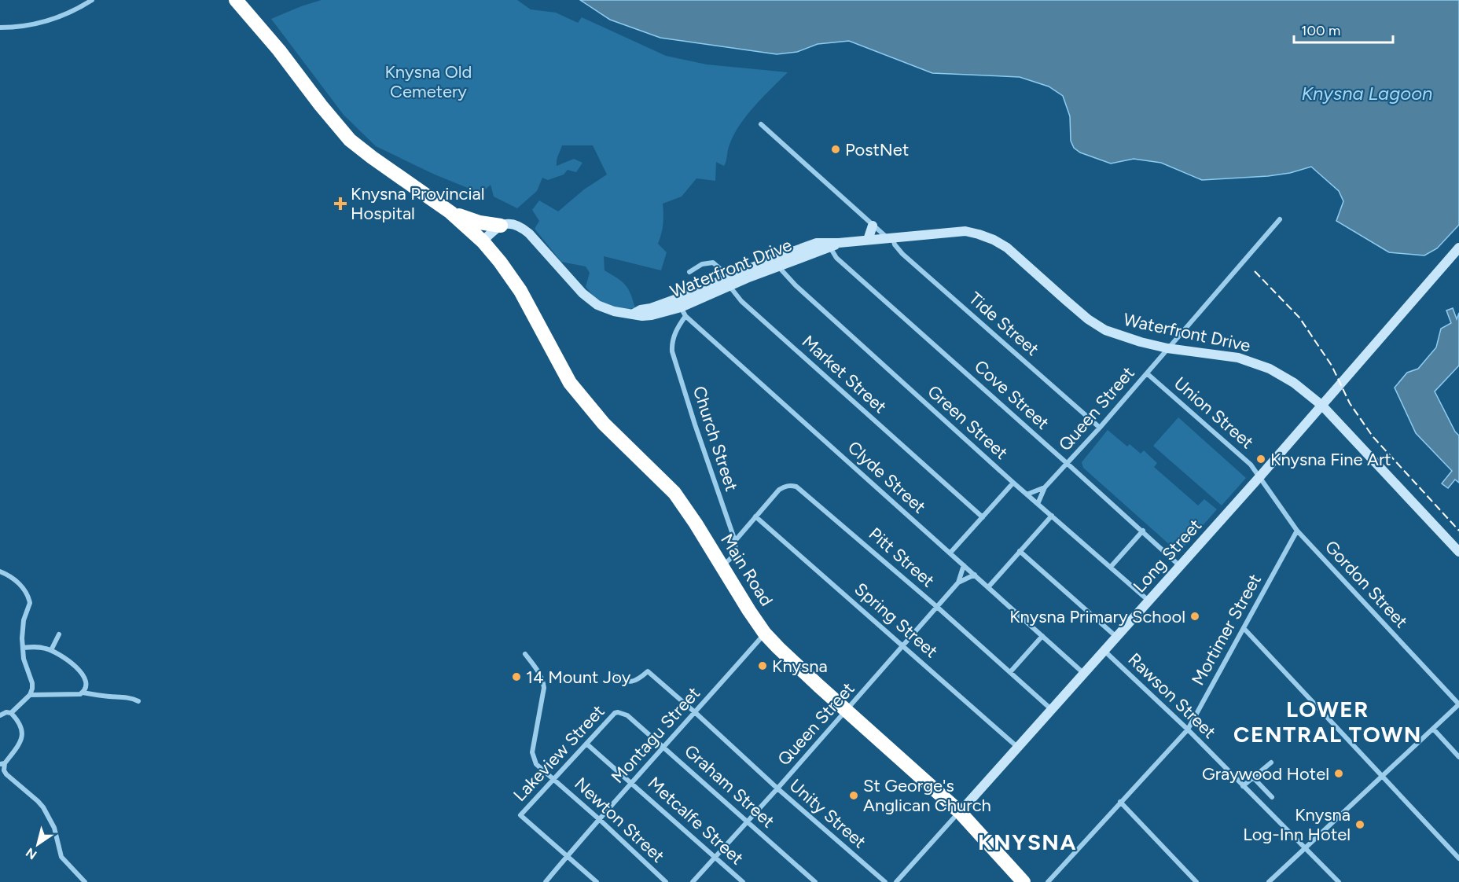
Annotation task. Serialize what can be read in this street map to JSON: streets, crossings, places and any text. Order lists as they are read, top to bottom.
{
  "streets": {
    "highway": ["Main Road"],
    "street": [
      "Waterfront Drive",
      "Tide Street",
      "Market Street",
      "Cove Street",
      "Queen Street",
      "Union Street",
      "Green Street",
      "Church Street",
      "Clyde Street",
      "Long Street",
      "Pitt Street",
      "Gordon Street",
      "Spring Street",
      "Mortimer Street",
      "Rawson Street",
      "Montagu Street",
      "Lakeview Street",
      "Graham Street",
      "Unity Street",
      "Newton Street",
      "Metcalfe Street"
    ]
  },
  "crossings": [
    ["Waterfront Drive", "Tide Street"],
    ["Waterfront Drive", "Market Street"],
    ["Waterfront Drive", "Cove Street"],
    ["Waterfront Drive", "Queen Street"],
    ["Waterfront Drive", "Green Street"],
    ["Waterfront Drive", "Church Street"],
    ["Waterfront Drive", "Clyde Street"],
    ["Waterfront Drive", "Long Street"],
    ["Tide Street", "Queen Street"],
    ["Cove Street", "Queen Street"],
    ["Cove Street", "Long Street"],
    ["Queen Street", "Union Street"],
    ["Queen Street", "Green Street"],
    ["Queen Street", "Clyde Street"],
    ["Queen Street", "Pitt Street"],
    ["Queen Street", "Main Road"],
    ["Queen Street", "Spring Street"],
    ["Queen Street", "Graham Street"],
    ["Queen Street", "Unity Street"],
    ["Queen Street", "Metcalfe Street"],
    ["Union Street", "Long Street"],
    ["Union Street", "Gordon Street"],
    ["Green Street", "Long Street"],
    ["Church Street", "Clyde Street"],
    ["Church Street", "Pitt Street"],
    ["Clyde Street", "Long Street"],
    ["Long Street", "Pitt Street"],
    ["Long Street", "Main Road"],
    ["Long Street", "Gordon Street"],
    ["Long Street", "Spring Street"],
    ["Long Street", "Rawson Street"],
    ["Pitt Street", "Spring Street"],
    ["Main Road", "Montagu Street"],
    ["Gordon Street", "Mortimer Street"],
    ["Mortimer Street", "Rawson Street"],
    ["Montagu Street", "Lakeview Street"],
    ["Montagu Street", "Graham Street"],
    ["Montagu Street", "Unity Street"],
    ["Montagu Street", "Newton Street"],
    ["Montagu Street", "Metcalfe Street"],
    ["Lakeview Street", "Graham Street"],
    ["Lakeview Street", "Newton Street"],
    ["Lakeview Street", "Metcalfe Street"]
  ],
  "districts": ["LOWER CENTRAL TOWN", "KNYSNA"],
  "water": ["Knysna Lagoon"],
  "parks": ["Knysna Old Cemetery"],
  "places": {
    "other": [
      "PostNet",
      "Knysna Fine Art",
      "Knysna Primary School",
      "Knysna",
      "14 Mount Joy",
      "Graywood Hotel",
      "St George's Anglican Church",
      "Knysna Log-Inn Hotel"
    ],
    "health": ["Knysna Provincial Hospital"]
  },
  "scale_bar": "100 m",
  "north": "bottom left"
}
